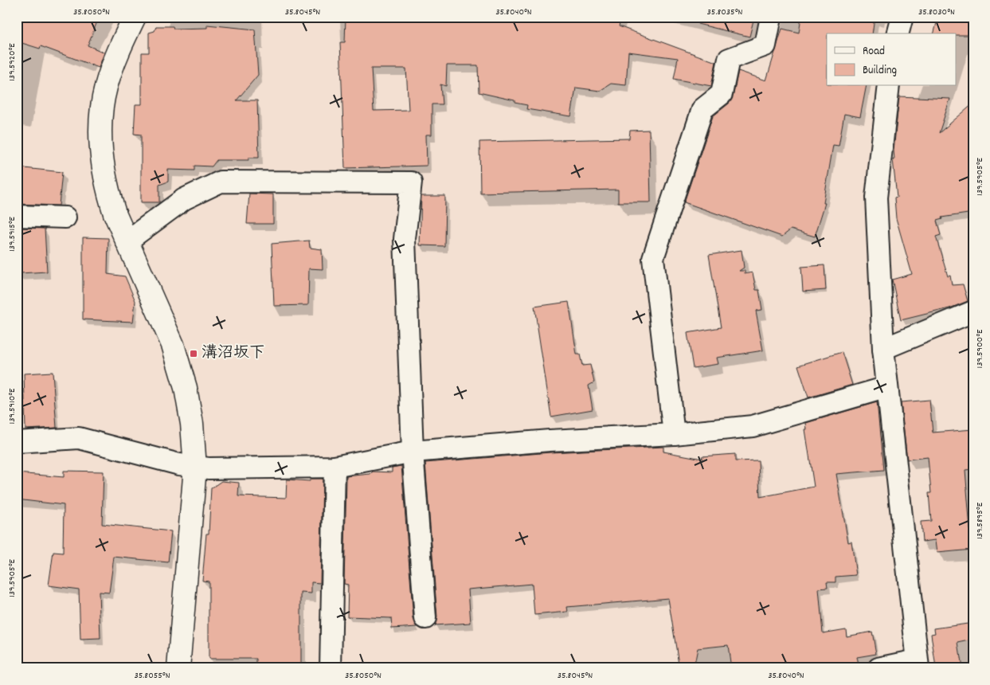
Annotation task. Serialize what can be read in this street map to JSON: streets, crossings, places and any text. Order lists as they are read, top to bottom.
{
  "places": {
    "transit": ["溝沼坂下"]
  },
  "legend": ["Road", "Building"],
  "coordinates": [
    "35.8050°N",
    "35.8045°N",
    "35.8040°N",
    "35.8035°N",
    "35.8030°N",
    "139.5920°E",
    "139.5905°E",
    "139.5915°E",
    "139.5900°E",
    "139.5910°E",
    "139.5895°E",
    "35.8055°N"
  ]
}
